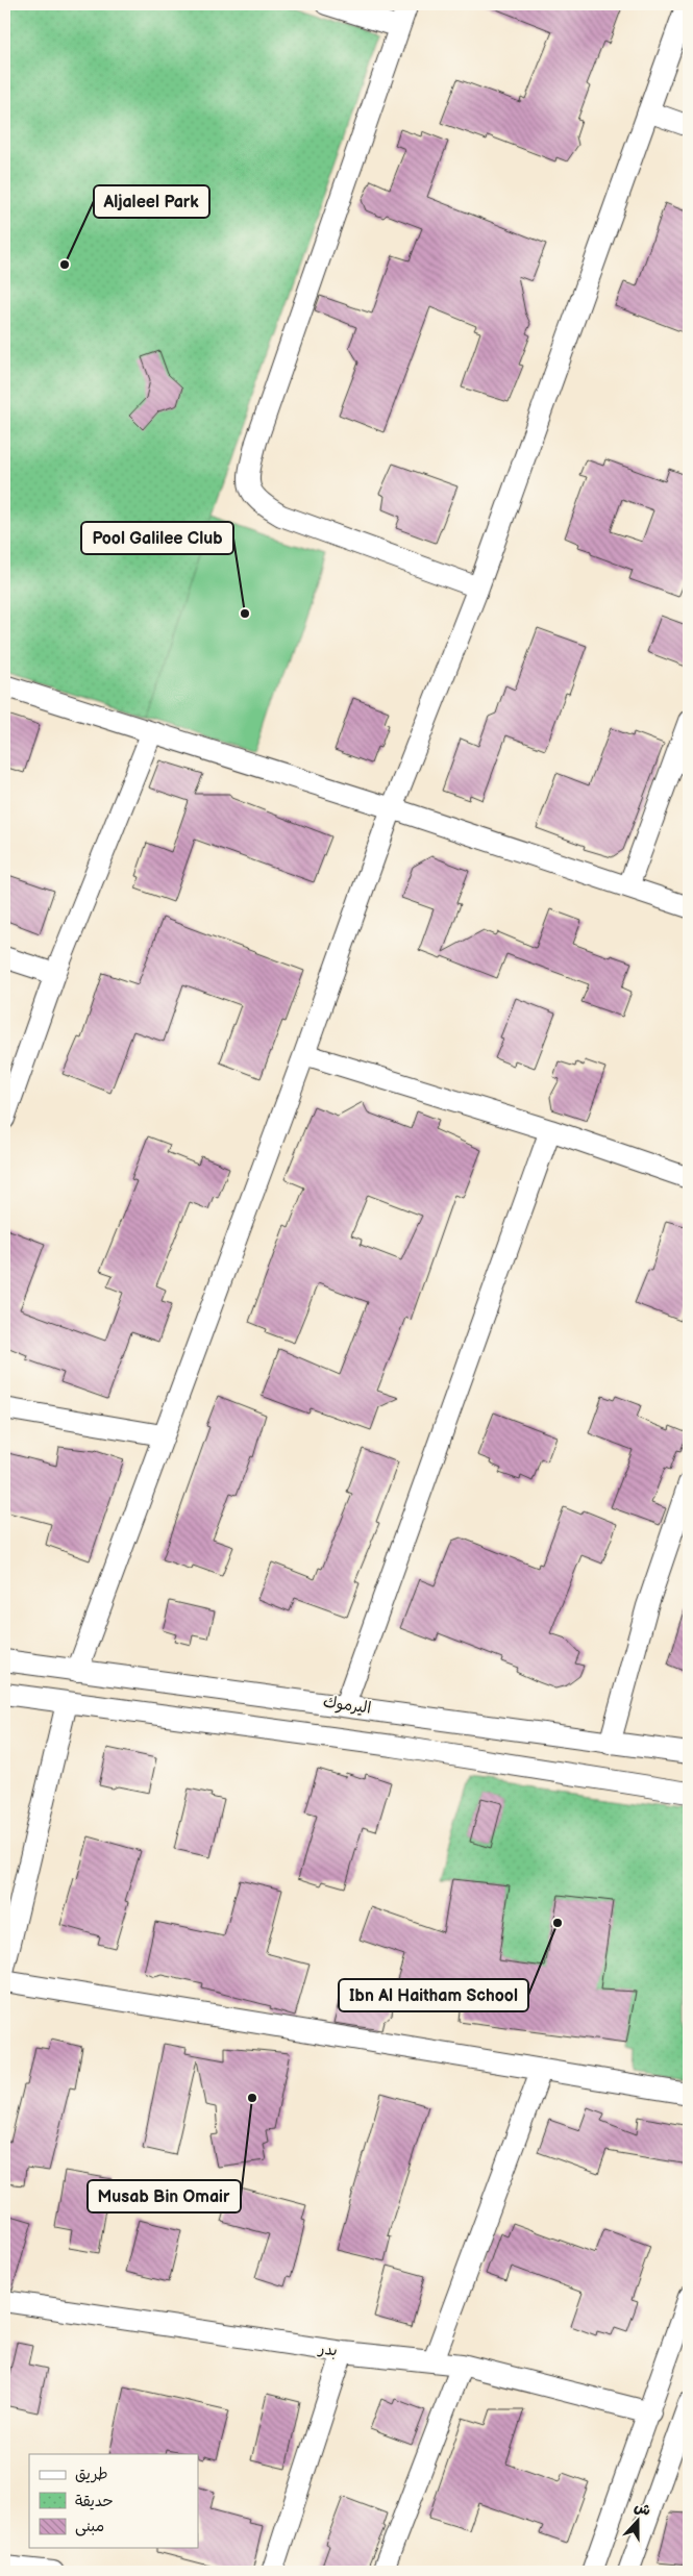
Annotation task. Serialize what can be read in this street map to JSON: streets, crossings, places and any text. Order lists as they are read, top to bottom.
{
  "streets": {
    "street": ["اليرموك", "بدر"]
  },
  "places": [
    "Aljaleel Park",
    "Pool Galilee Club",
    "Ibn Al Haitham School",
    "Musab Bin Omair"
  ],
  "legend": ["طريق", "حديقة", "مبنى"],
  "north": "top"
}
